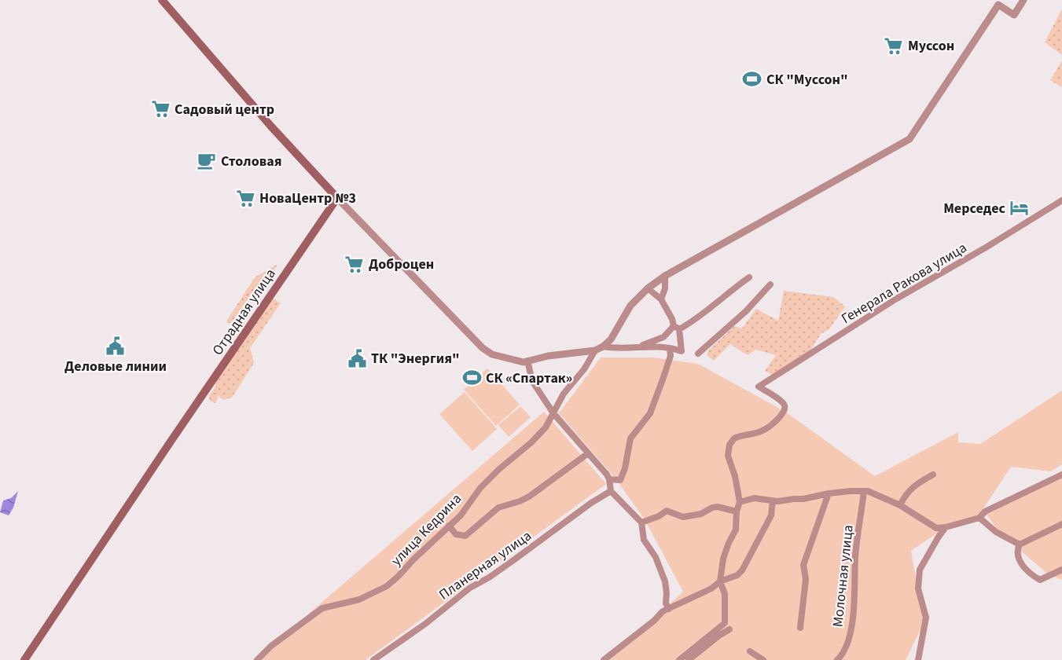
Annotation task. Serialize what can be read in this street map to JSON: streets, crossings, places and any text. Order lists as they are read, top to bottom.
{
  "streets": {
    "main road": ["Отрадная улица"],
    "street": [
      "Генерала Ракова улица",
      "улица Кедрина",
      "Планерная улица",
      "Молочная улица"
    ]
  },
  "places": {
    "supermarket": [
      "Муссон",
      "Садовый центр",
      "НоваЦентр №3",
      "Доброцен"
    ],
    "sports": ["СК \"Муссон\"", "СК «Спартак»"],
    "cafe": ["Столовая"],
    "hotel": ["Мерседес"],
    "public building": ["Деловые линии", "ТК \"Энергия\""]
  }
}
